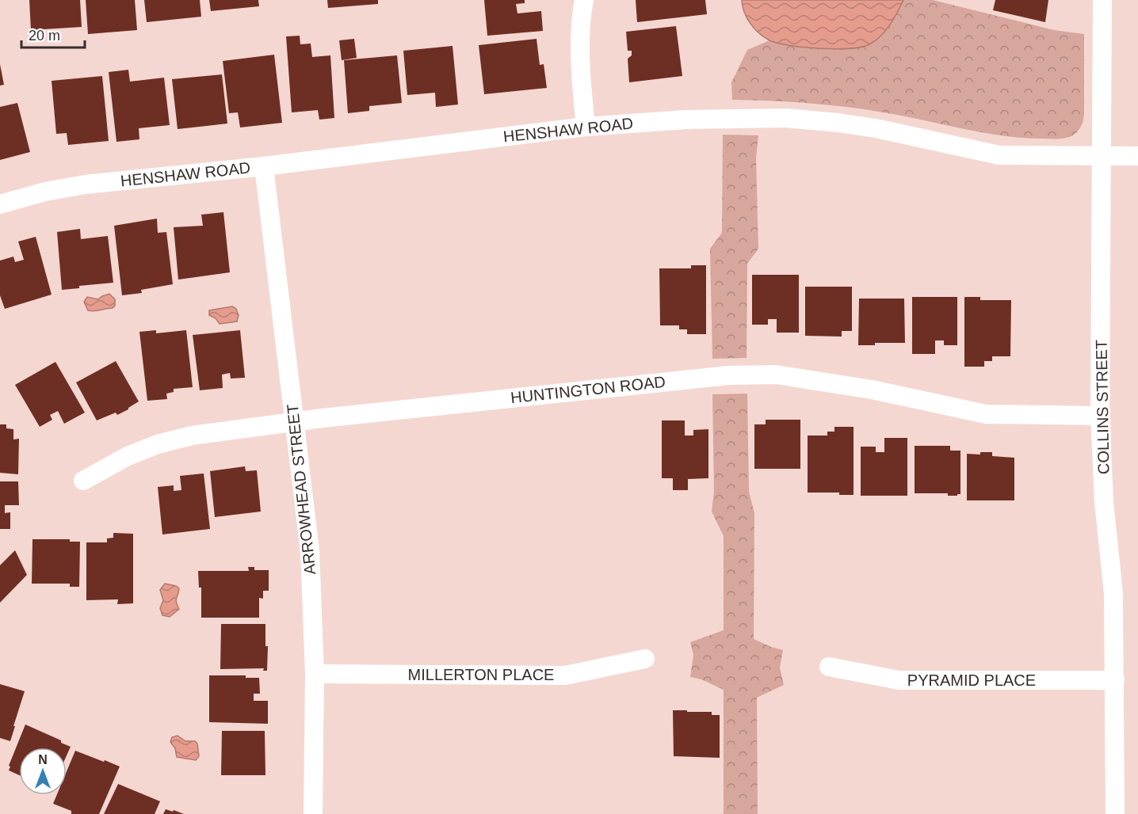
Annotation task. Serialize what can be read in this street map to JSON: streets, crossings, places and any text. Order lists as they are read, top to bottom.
{
  "streets": {
    "street": [
      "HENSHAW ROAD",
      "HUNTINGTON ROAD",
      "COLLINS STREET",
      "ARROWHEAD STREET",
      "MILLERTON PLACE",
      "PYRAMID PLACE"
    ]
  },
  "crossings": [
    ["HENSHAW ROAD", "COLLINS STREET"],
    ["HENSHAW ROAD", "ARROWHEAD STREET"],
    ["HUNTINGTON ROAD", "COLLINS STREET"],
    ["HUNTINGTON ROAD", "ARROWHEAD STREET"],
    ["COLLINS STREET", "PYRAMID PLACE"],
    ["ARROWHEAD STREET", "MILLERTON PLACE"]
  ],
  "scale_bar": "20 m",
  "north": "top"
}
